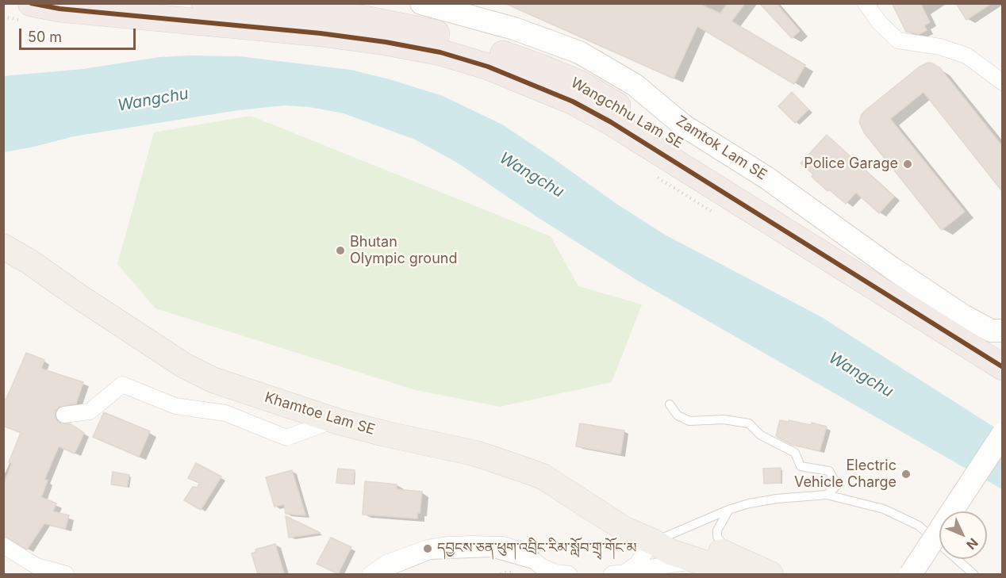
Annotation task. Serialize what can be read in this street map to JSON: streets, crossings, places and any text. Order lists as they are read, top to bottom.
{
  "streets": {
    "highway": ["Wangchhu Lam SE"],
    "main road": ["Zamtok Lam SE", "Khamtoe Lam SE"]
  },
  "water": ["Wangchu"],
  "places": [
    "Police Garage",
    "Bhutan Olympic ground",
    "Electric Vehicle Charge",
    "དབྱངས་ཅན་ཕུག་འབྲིང་རིམ་སློབ་གྲྭ་གོང་མ"
  ],
  "scale_bar": "50 m",
  "north": "bottom right"
}
